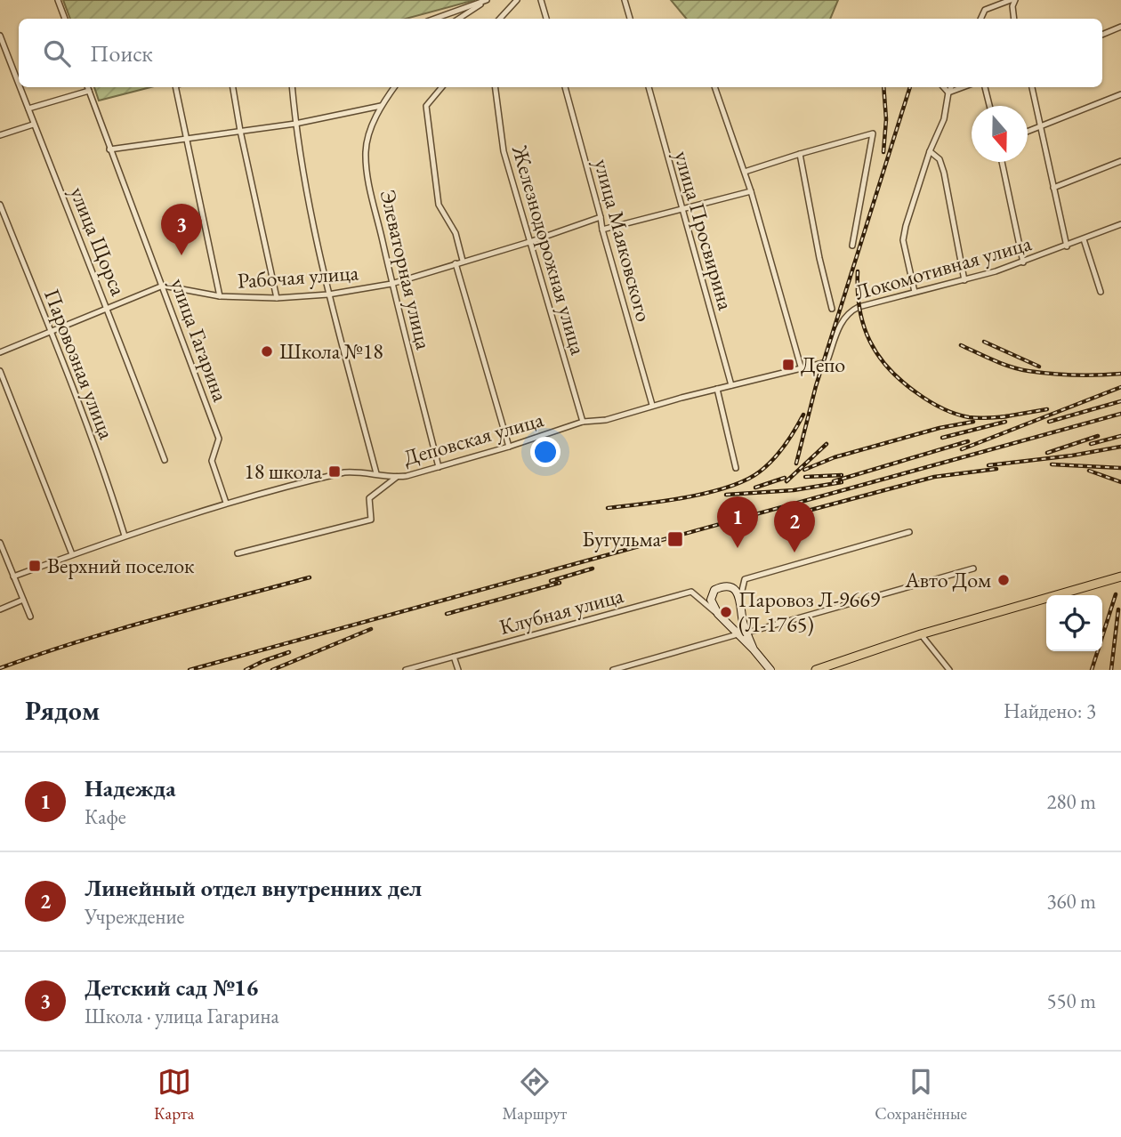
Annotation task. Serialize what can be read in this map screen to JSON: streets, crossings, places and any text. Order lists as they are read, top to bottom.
{
  "streets": {
    "street": [
      "улица Просвирина",
      "улица Маяковского",
      "улица Щорса",
      "Железнодорожная улица",
      "Локомотивная улица",
      "Элеваторная улица",
      "Рабочая улица",
      "улица Гагарина",
      "Паровозная улица",
      "Деповская улица",
      "Клубная улица"
    ]
  },
  "crossings": [
    ["улица Просвирина", "Деповская улица"],
    ["улица Маяковского", "Рабочая улица"],
    ["улица Маяковского", "Деповская улица"],
    ["Железнодорожная улица", "Рабочая улица"],
    ["Железнодорожная улица", "Деповская улица"],
    ["Локомотивная улица", "Деповская улица"],
    ["Элеваторная улица", "Рабочая улица"],
    ["Элеваторная улица", "Деповская улица"],
    ["Рабочая улица", "улица Гагарина"],
    ["улица Гагарина", "Деповская улица"],
    ["Паровозная улица", "Деповская улица"]
  ],
  "places": {
    "other": ["Школа №18", "Авто Дом", "Паровоз Л-9669 (Л-1765)"],
    "transit": [
      "Депо",
      "18 школа",
      "Бугульма",
      "Верхний поселок"
    ]
  },
  "north": "bottom",
  "page": {
    "search": "Поиск",
    "pins": ["3", "1", "2"],
    "heading": ["Рядом", "Найдено: 3"],
    "list": [
      {
        "mark": "1",
        "name": "Надежда",
        "note": "Кафе",
        "value": "280 m"
      },
      {
        "mark": "2",
        "name": "Линейный отдел внутренних дел",
        "note": "Учреждение",
        "value": "360 m"
      },
      {
        "mark": "3",
        "name": "Детский сад №16",
        "note": "Школа · улица Гагарина",
        "value": "550 m"
      }
    ],
    "nav": ["Карта", "Маршрут", "Сохранённые"]
  }
}
